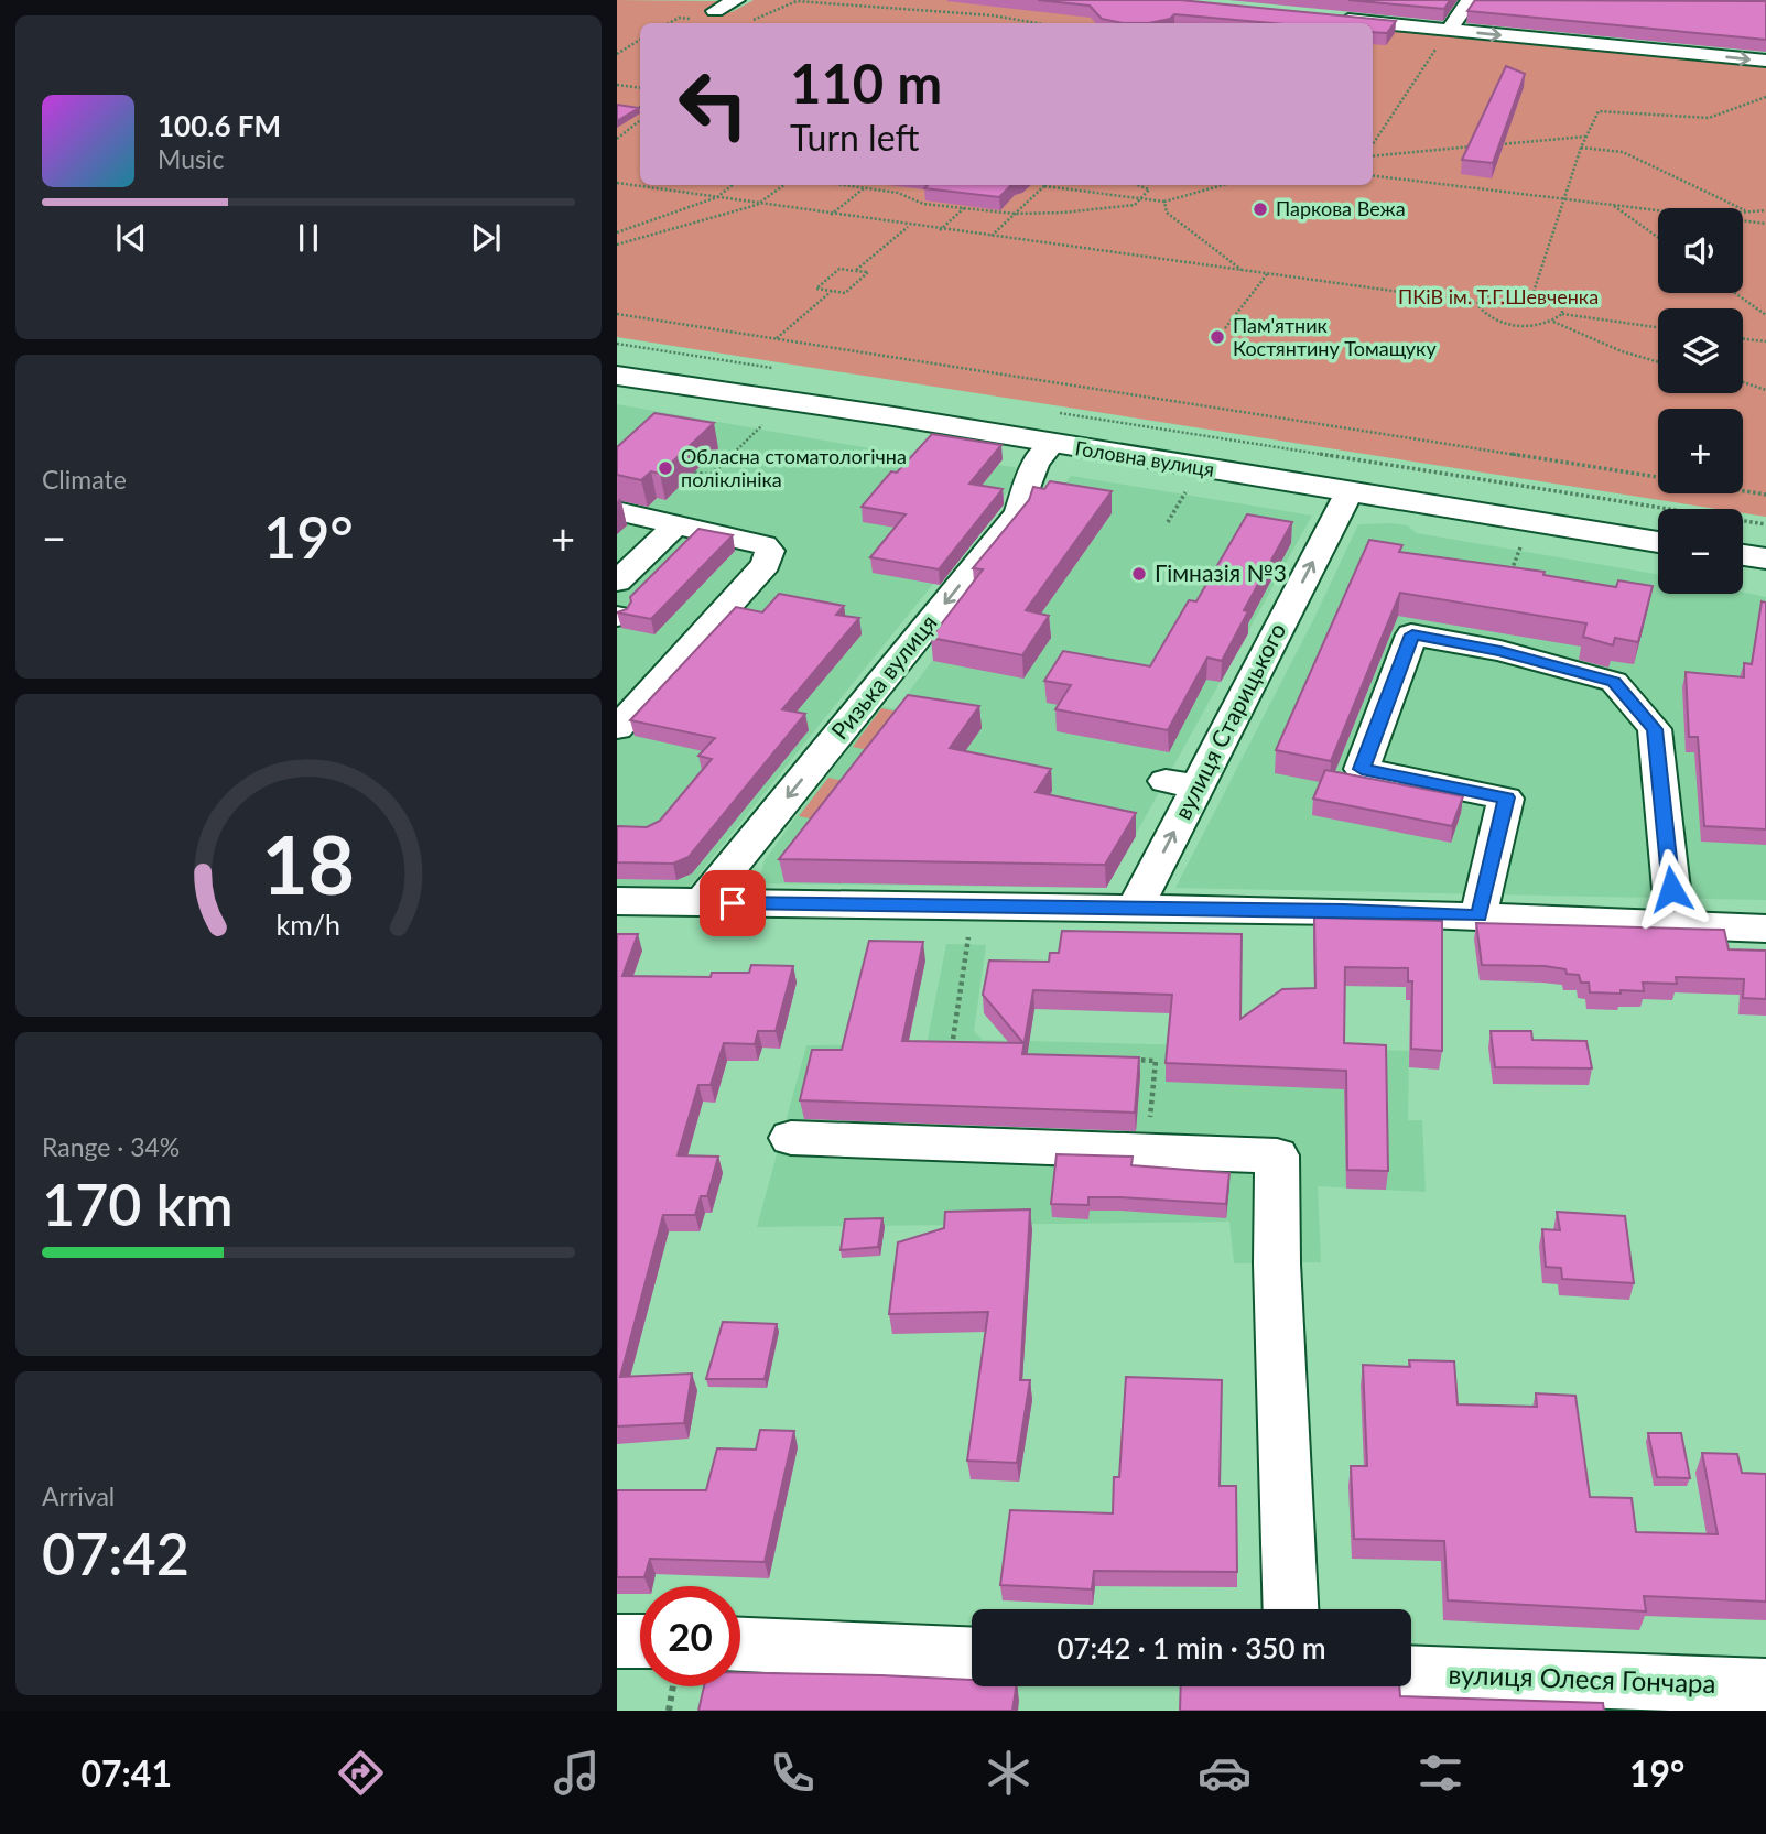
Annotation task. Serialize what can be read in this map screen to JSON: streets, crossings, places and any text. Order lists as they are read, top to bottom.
{
  "streets": {
    "main road": ["Головна вулиця"],
    "street": ["Ризька вулиця", "вулиця Старицького", "вулиця Олеся Гончара"]
  },
  "crossings": [
    ["Головна вулиця", "Ризька вулиця"],
    ["Головна вулиця", "вулиця Старицького"]
  ],
  "one_way": ["Ризька вулиця", "вулиця Старицького"],
  "parks": ["ПКіВ ім. Т.Г.Шевченка"],
  "places": [
    "Паркова Вежа",
    "Пам'ятник Костянтину Томащуку",
    "Обласна стоматологічна поліклініка",
    "Гімназія №3"
  ],
  "page": {
    "turn": ["110 m", "Turn left"],
    "song": ["100.6 FM", "Music"],
    "map_buttons": ["+", "−"],
    "tile": [
      "Climate",
      ["Range · 34%", "170 km"],
      ["Arrival", "07:42"]
    ],
    "heat": ["−", "19°", "+"],
    "limit": "20",
    "trip": "07:42 · 1 min · 350 m",
    "tabs": ["07:41", "19°"],
    "gauge": ["18", "km/h"]
  }
}
